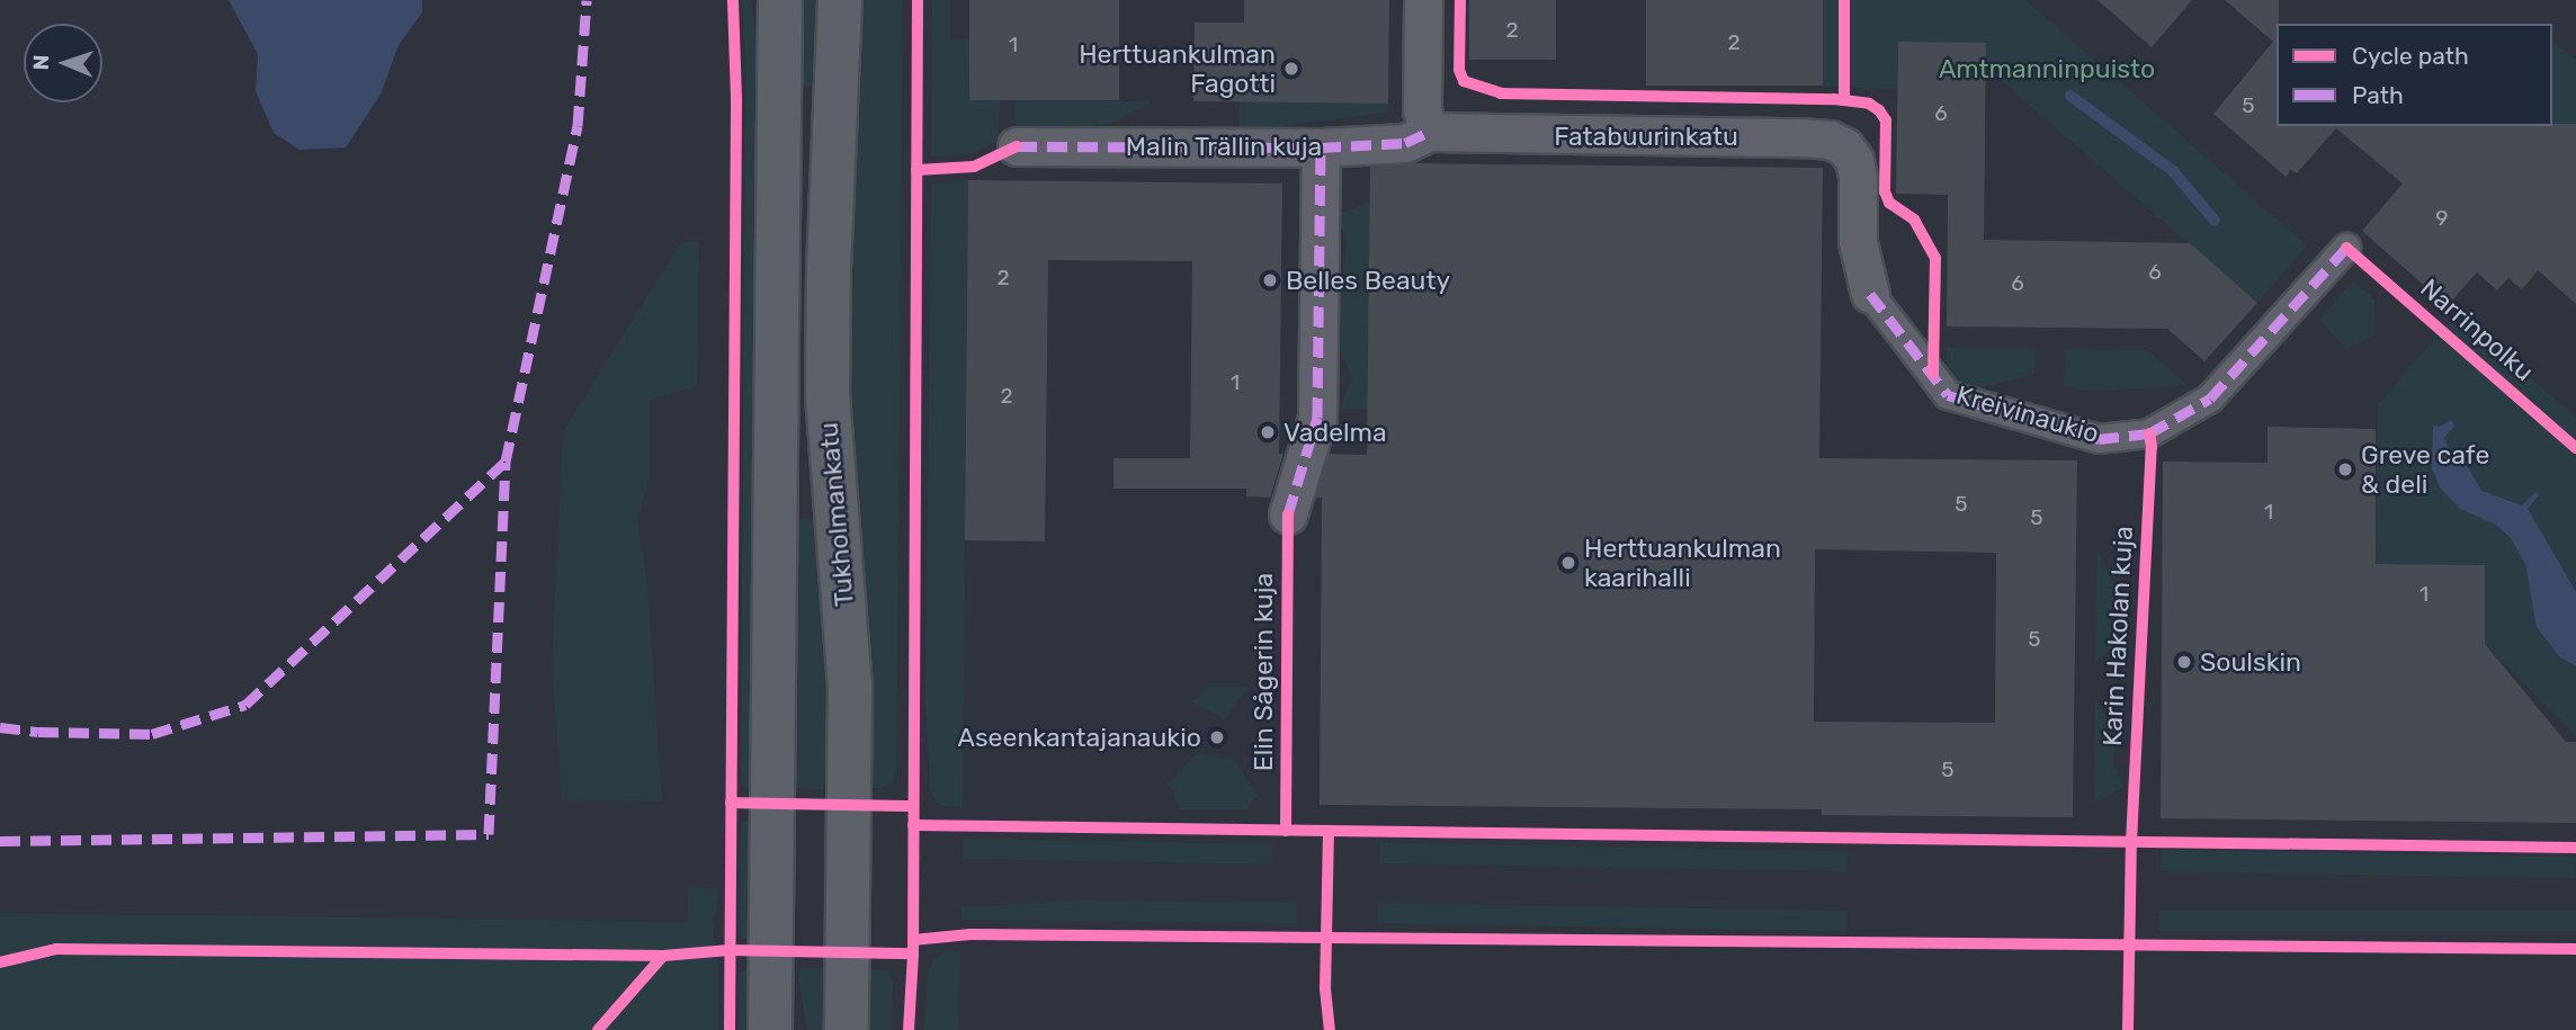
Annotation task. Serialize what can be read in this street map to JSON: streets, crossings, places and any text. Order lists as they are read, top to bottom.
{
  "streets": {
    "main road": ["Tukholmankatu"],
    "street": ["Fatabuurinkatu", "Malin Trällin kuja", "Kreivinaukio"],
    "cycle path": ["Narrinpolku", "Karin Hakolan kuja", "Elin Sågerin kuja"]
  },
  "crossings": [
    ["Fatabuurinkatu", "Malin Trällin kuja"],
    ["Fatabuurinkatu", "Kreivinaukio"]
  ],
  "parks": ["Amtmanninpuisto"],
  "places": [
    "Herttuankulman Fagotti",
    "Belles Beauty",
    "Vadelma",
    "Greve cafe & deli",
    "Herttuankulman kaarihalli",
    "Soulskin",
    "Aseenkantajanaukio"
  ],
  "house_numbers": [
    "2",
    "2",
    "1",
    "5",
    "6",
    "9",
    "6",
    "2",
    "6",
    "1",
    "2",
    "5",
    "1",
    "5",
    "1",
    "5",
    "5"
  ],
  "legend": ["Cycle path", "Path"],
  "north": "left"
}
